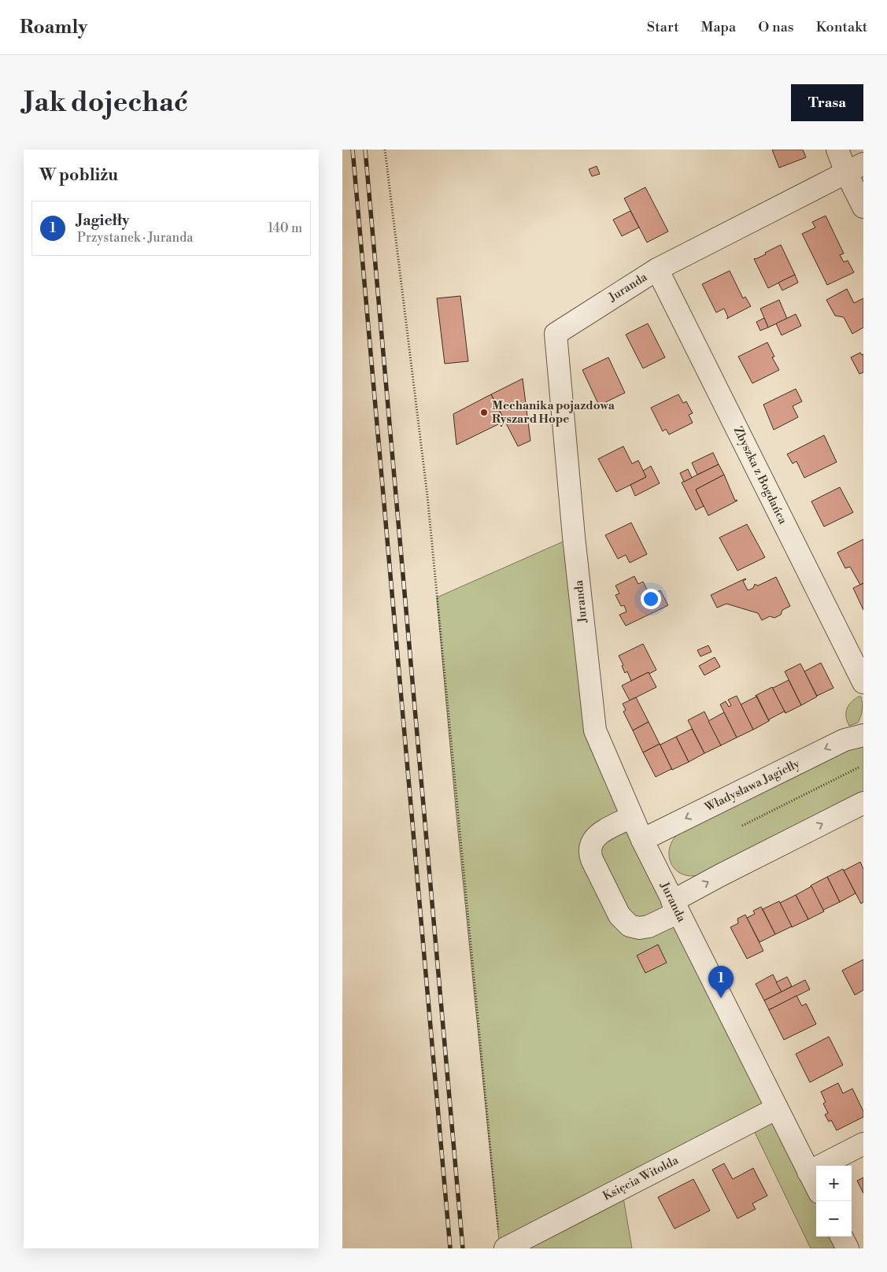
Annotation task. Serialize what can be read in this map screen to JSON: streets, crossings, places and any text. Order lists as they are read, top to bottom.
{
  "streets": {
    "street": [
      "Juranda",
      "Zbyszka z Bogdańca",
      "Władysława Jagiełły",
      "Księcia Witolda"
    ]
  },
  "crossings": [
    ["Juranda", "Zbyszka z Bogdańca"],
    ["Juranda", "Władysława Jagiełły"],
    ["Juranda", "Księcia Witolda"]
  ],
  "places": ["Mechanika pojazdowa Ryszard Hope"],
  "page": {
    "header": "Roamly",
    "nav": [
      "Start",
      "Mapa",
      "O nas",
      "Kontakt"
    ],
    "buttons": "Trasa",
    "title": "Jak dojechać",
    "heading": "W pobliżu",
    "list": [
      {
        "mark": "1",
        "name": "Jagiełły",
        "note": "Przystanek · Juranda",
        "value": "140 m"
      }
    ],
    "pins": "1",
    "map_buttons": ["+", "−"]
  }
}
